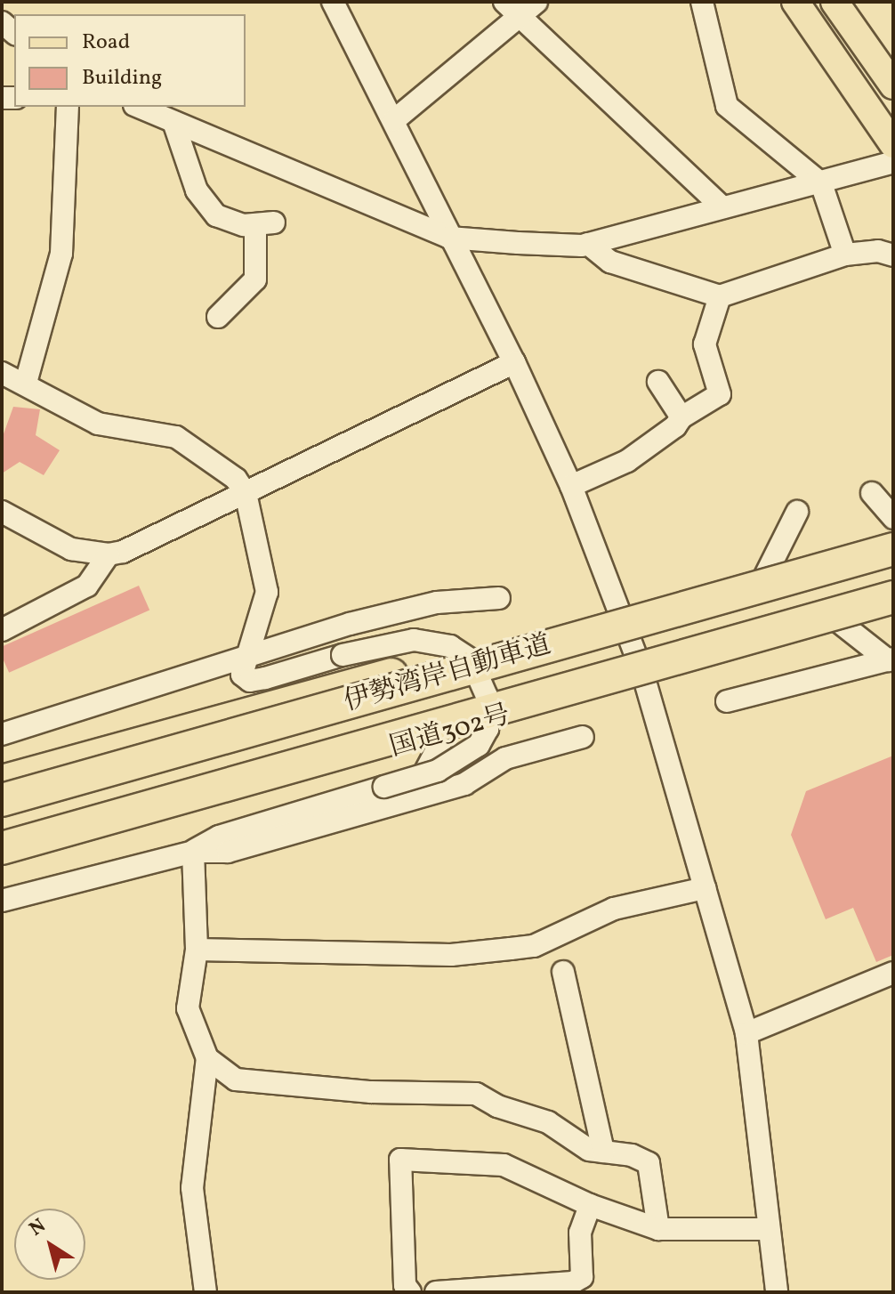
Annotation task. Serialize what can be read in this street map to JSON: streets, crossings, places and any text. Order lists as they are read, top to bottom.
{
  "streets": {
    "highway": ["伊勢湾岸自動車道", "国道302号"]
  },
  "crossings": [
    ["伊勢湾岸自動車道", "国道302号"]
  ],
  "legend": ["Road", "Building"],
  "north": "top left"
}
